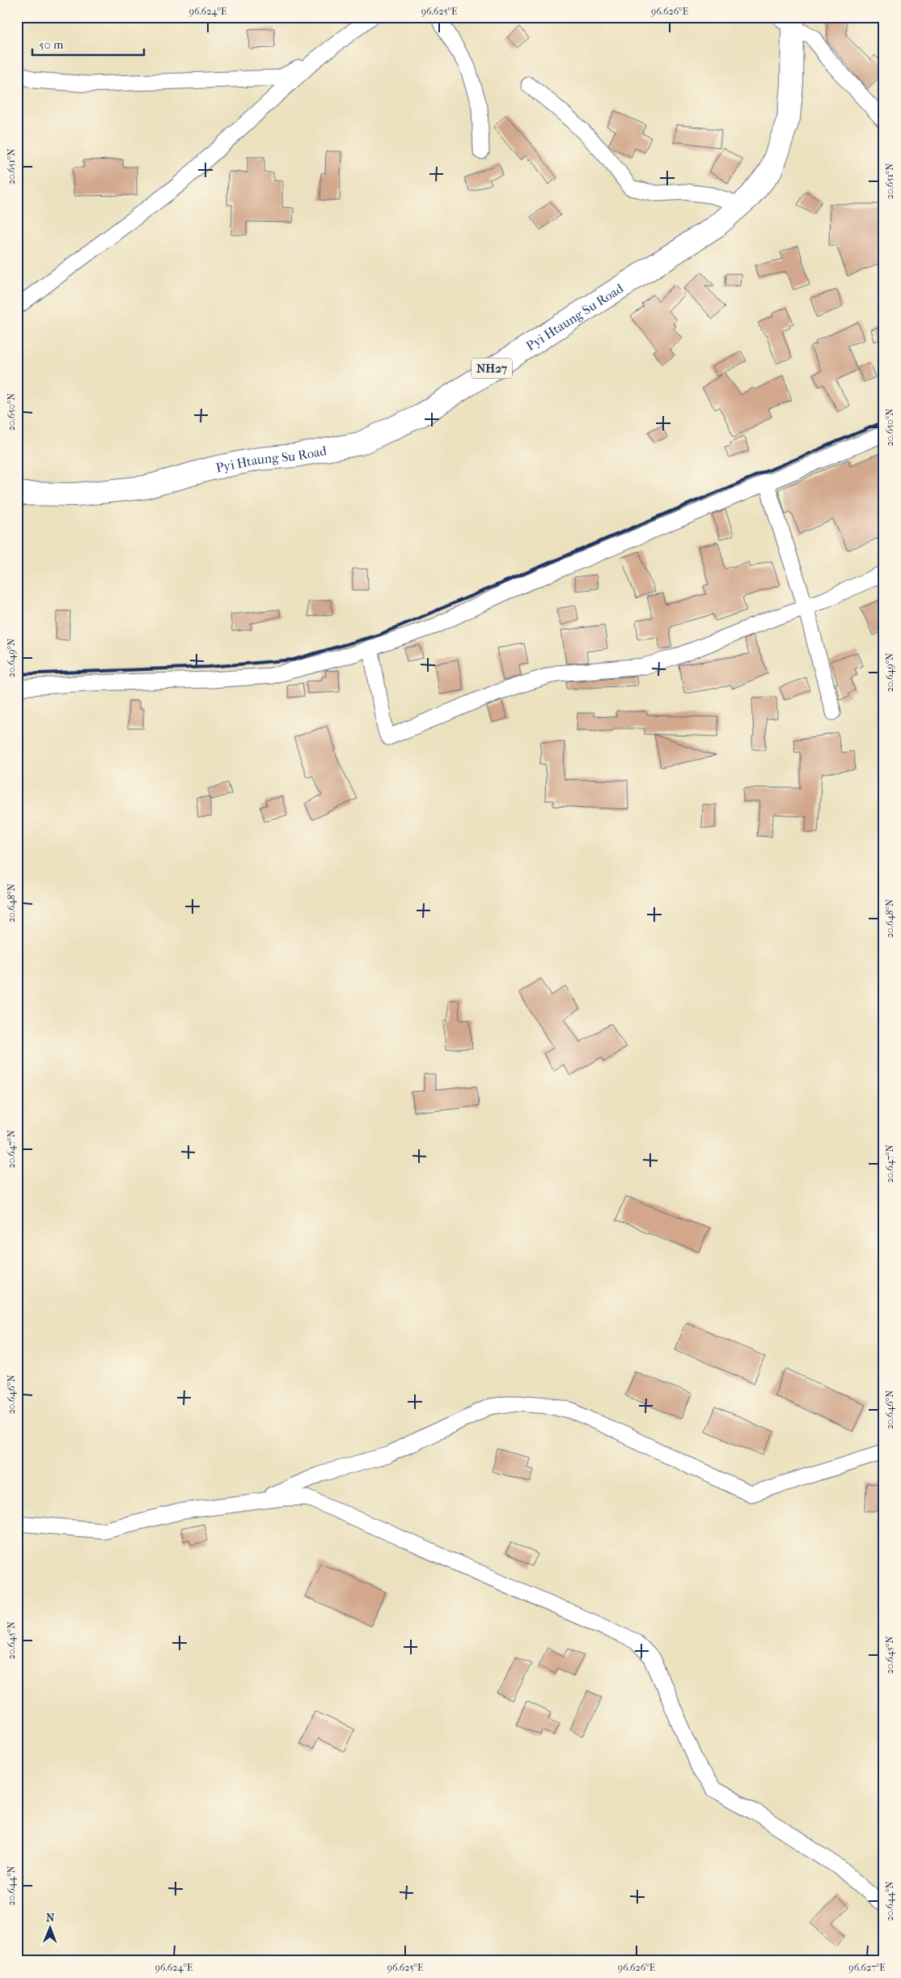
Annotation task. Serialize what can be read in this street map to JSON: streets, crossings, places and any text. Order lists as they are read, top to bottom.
{
  "streets": {
    "highway": ["Pyi Htaung Su Road", "NH27"]
  },
  "scale_bar": "50 m",
  "north": "top",
  "coordinates": [
    "96.624°E",
    "96.625°E",
    "96.626°E",
    "20.651°N",
    "20.650°N",
    "20.649°N",
    "20.648°N",
    "20.647°N",
    "20.646°N",
    "20.645°N",
    "20.644°N",
    "96.627°E"
  ]
}
